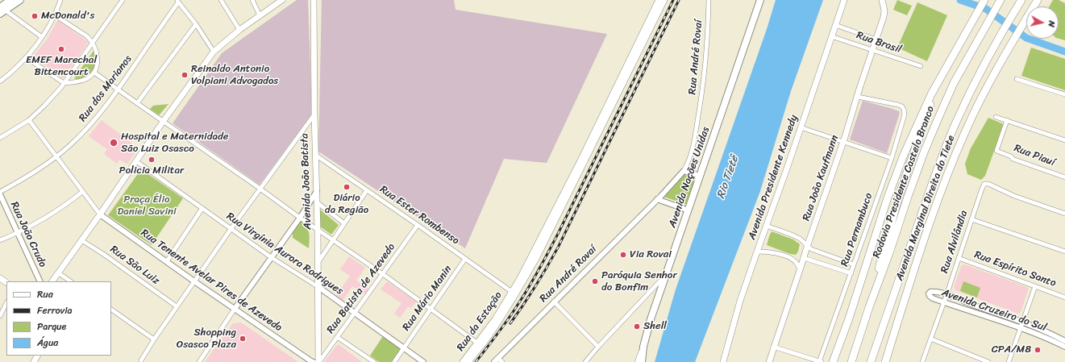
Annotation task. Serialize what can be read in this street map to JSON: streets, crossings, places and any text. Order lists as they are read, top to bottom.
{
  "streets": {
    "highway": ["Rodovia Presidente Castelo Branco", "Avenida Marginal Direita do Tiete"],
    "main road": [
      "Avenida Nações Unidas",
      "Avenida Presidente Kennedy",
      "Rua João Kaufmann",
      "Avenida João Batista",
      "Rua da Estação"
    ],
    "street": [
      "Rua Brasil",
      "Rua André Rovaí",
      "Rua dos Marianos",
      "Rua Piauí",
      "Rua Ester Rombenso",
      "Rua Pernambuco",
      "Rua João Crudo",
      "Rua Alvilândia",
      "Rua Virgínia Aurora Rodrigues",
      "Rua São Luiz",
      "Rua Espírito Santo",
      "Rua Tenente Avelar Pires de Azevedo",
      "Rua Batista de Azevedo",
      "Rua Mário Manin",
      "Avenida Cruzeiro do Sul"
    ]
  },
  "crossings": [
    ["Rua Brasil", "Avenida Presidente Kennedy"],
    ["Rua Brasil", "Rua João Kaufmann"],
    ["Rua dos Marianos", "Rua Tenente Avelar Pires de Azevedo"],
    ["Rua João Kaufmann", "Rua Pernambuco"],
    ["Avenida João Batista", "Rua Ester Rombenso"],
    ["Avenida João Batista", "Rua Virgínia Aurora Rodrigues"],
    ["Avenida João Batista", "Rua Batista de Azevedo"],
    ["Rua Ester Rombenso", "Rua Batista de Azevedo"],
    ["Rua Ester Rombenso", "Rua Mário Manin"],
    ["Rua Ester Rombenso", "Rua da Estação"],
    ["Rua Alvilândia", "Rua Espírito Santo"],
    ["Rua Alvilândia", "Avenida Cruzeiro do Sul"],
    ["Rua Virgínia Aurora Rodrigues", "Rua Batista de Azevedo"],
    ["Rua Virgínia Aurora Rodrigues", "Rua Mário Manin"]
  ],
  "water": ["Rio Tietê"],
  "parks": ["Praça Élio Daniel Savini"],
  "places": [
    "McDonald's",
    "EMEF Marechal Bittencourt",
    "Reinaldo Antonio Volpiani Advogados",
    "Hospital e Maternidade São Luiz Osasco",
    "Policia Militar",
    "Diário da Região",
    "Via Rovai",
    "Paróquia Senhor do Bonfim",
    "Shell",
    "Shopping Osasco Plaza",
    "CPA/M8"
  ],
  "legend": [
    "Rua",
    "Ferrovia",
    "Parque",
    "Água"
  ],
  "north": "right"
}
